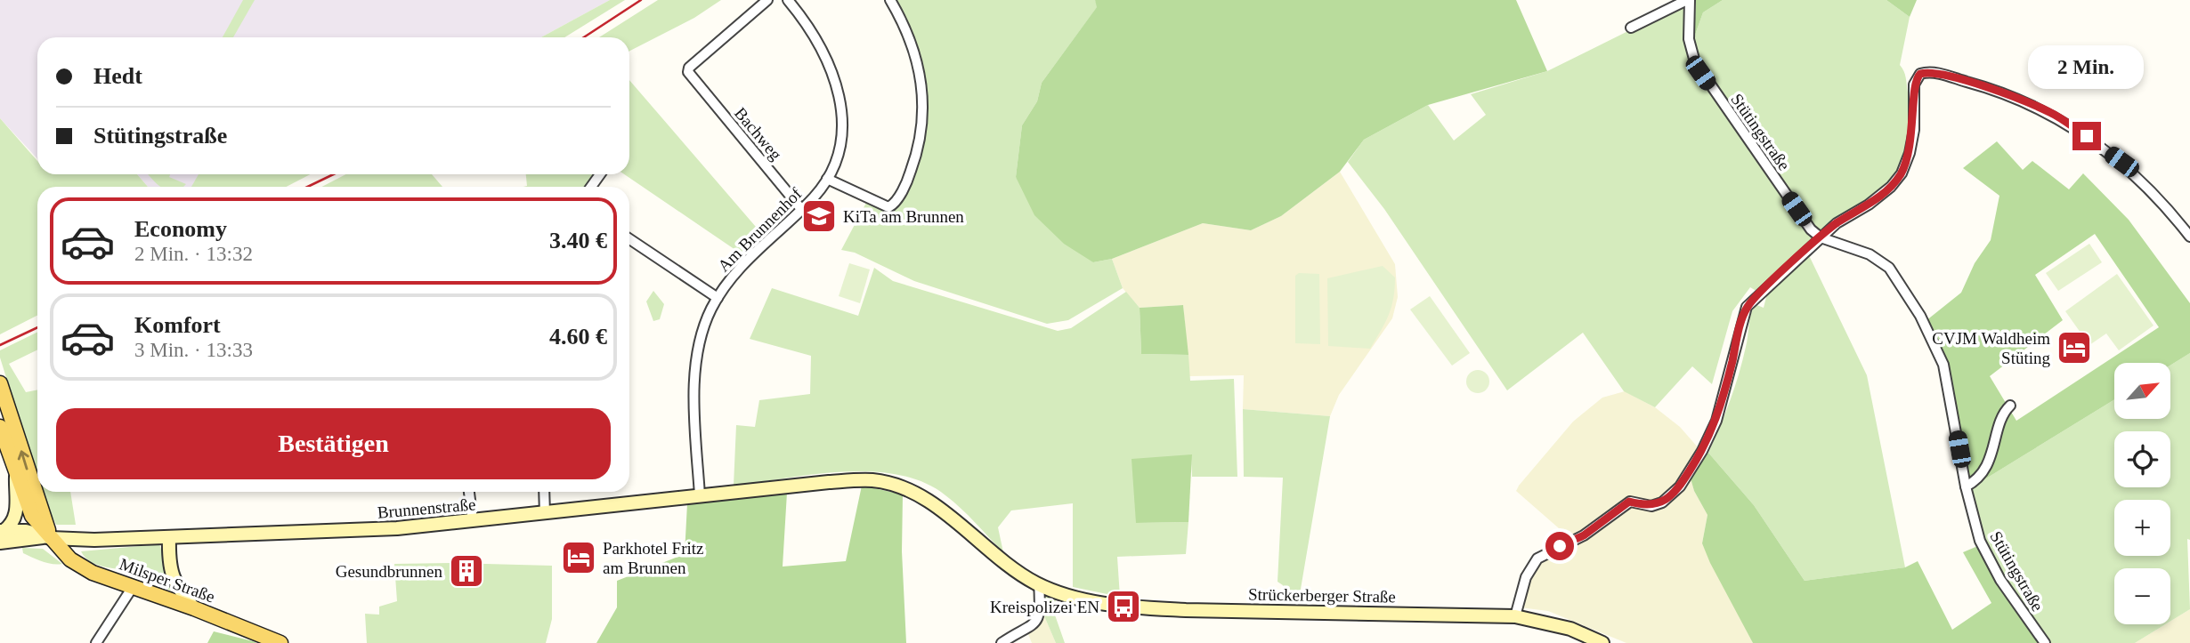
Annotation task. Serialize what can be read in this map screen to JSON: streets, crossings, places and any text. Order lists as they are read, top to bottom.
{
  "streets": {
    "main road": ["Brunnenstraße", "Milsper Straße", "Strückerberger Straße"],
    "street": ["Stütingstraße", "Bachweg", "Am Brunnenhof"]
  },
  "crossings": [
    ["Bachweg", "Am Brunnenhof"],
    ["Am Brunnenhof", "Brunnenstraße"],
    ["Brunnenstraße", "Milsper Straße"],
    ["Brunnenstraße", "Strückerberger Straße"]
  ],
  "places": {
    "school or university": ["KiTa am Brunnen"],
    "hotel": ["CVJM Waldheim Stüting", "Parkhotel Fritz am Brunnen"],
    "building": ["Gesundbrunnen"],
    "bus stop": ["Kreispolizei EN"]
  },
  "north": "top right",
  "page": {
    "banner": ["Hedt", "Stütingstraße"],
    "bubble": "2 Min.",
    "list": [
      {
        "name": "Economy",
        "note": "2 Min. · 13:32",
        "value": "3.40 €"
      },
      {
        "name": "Komfort",
        "note": "3 Min. · 13:33",
        "value": "4.60 €"
      }
    ],
    "map_buttons": ["+", "−"],
    "buttons": "Bestätigen"
  }
}
